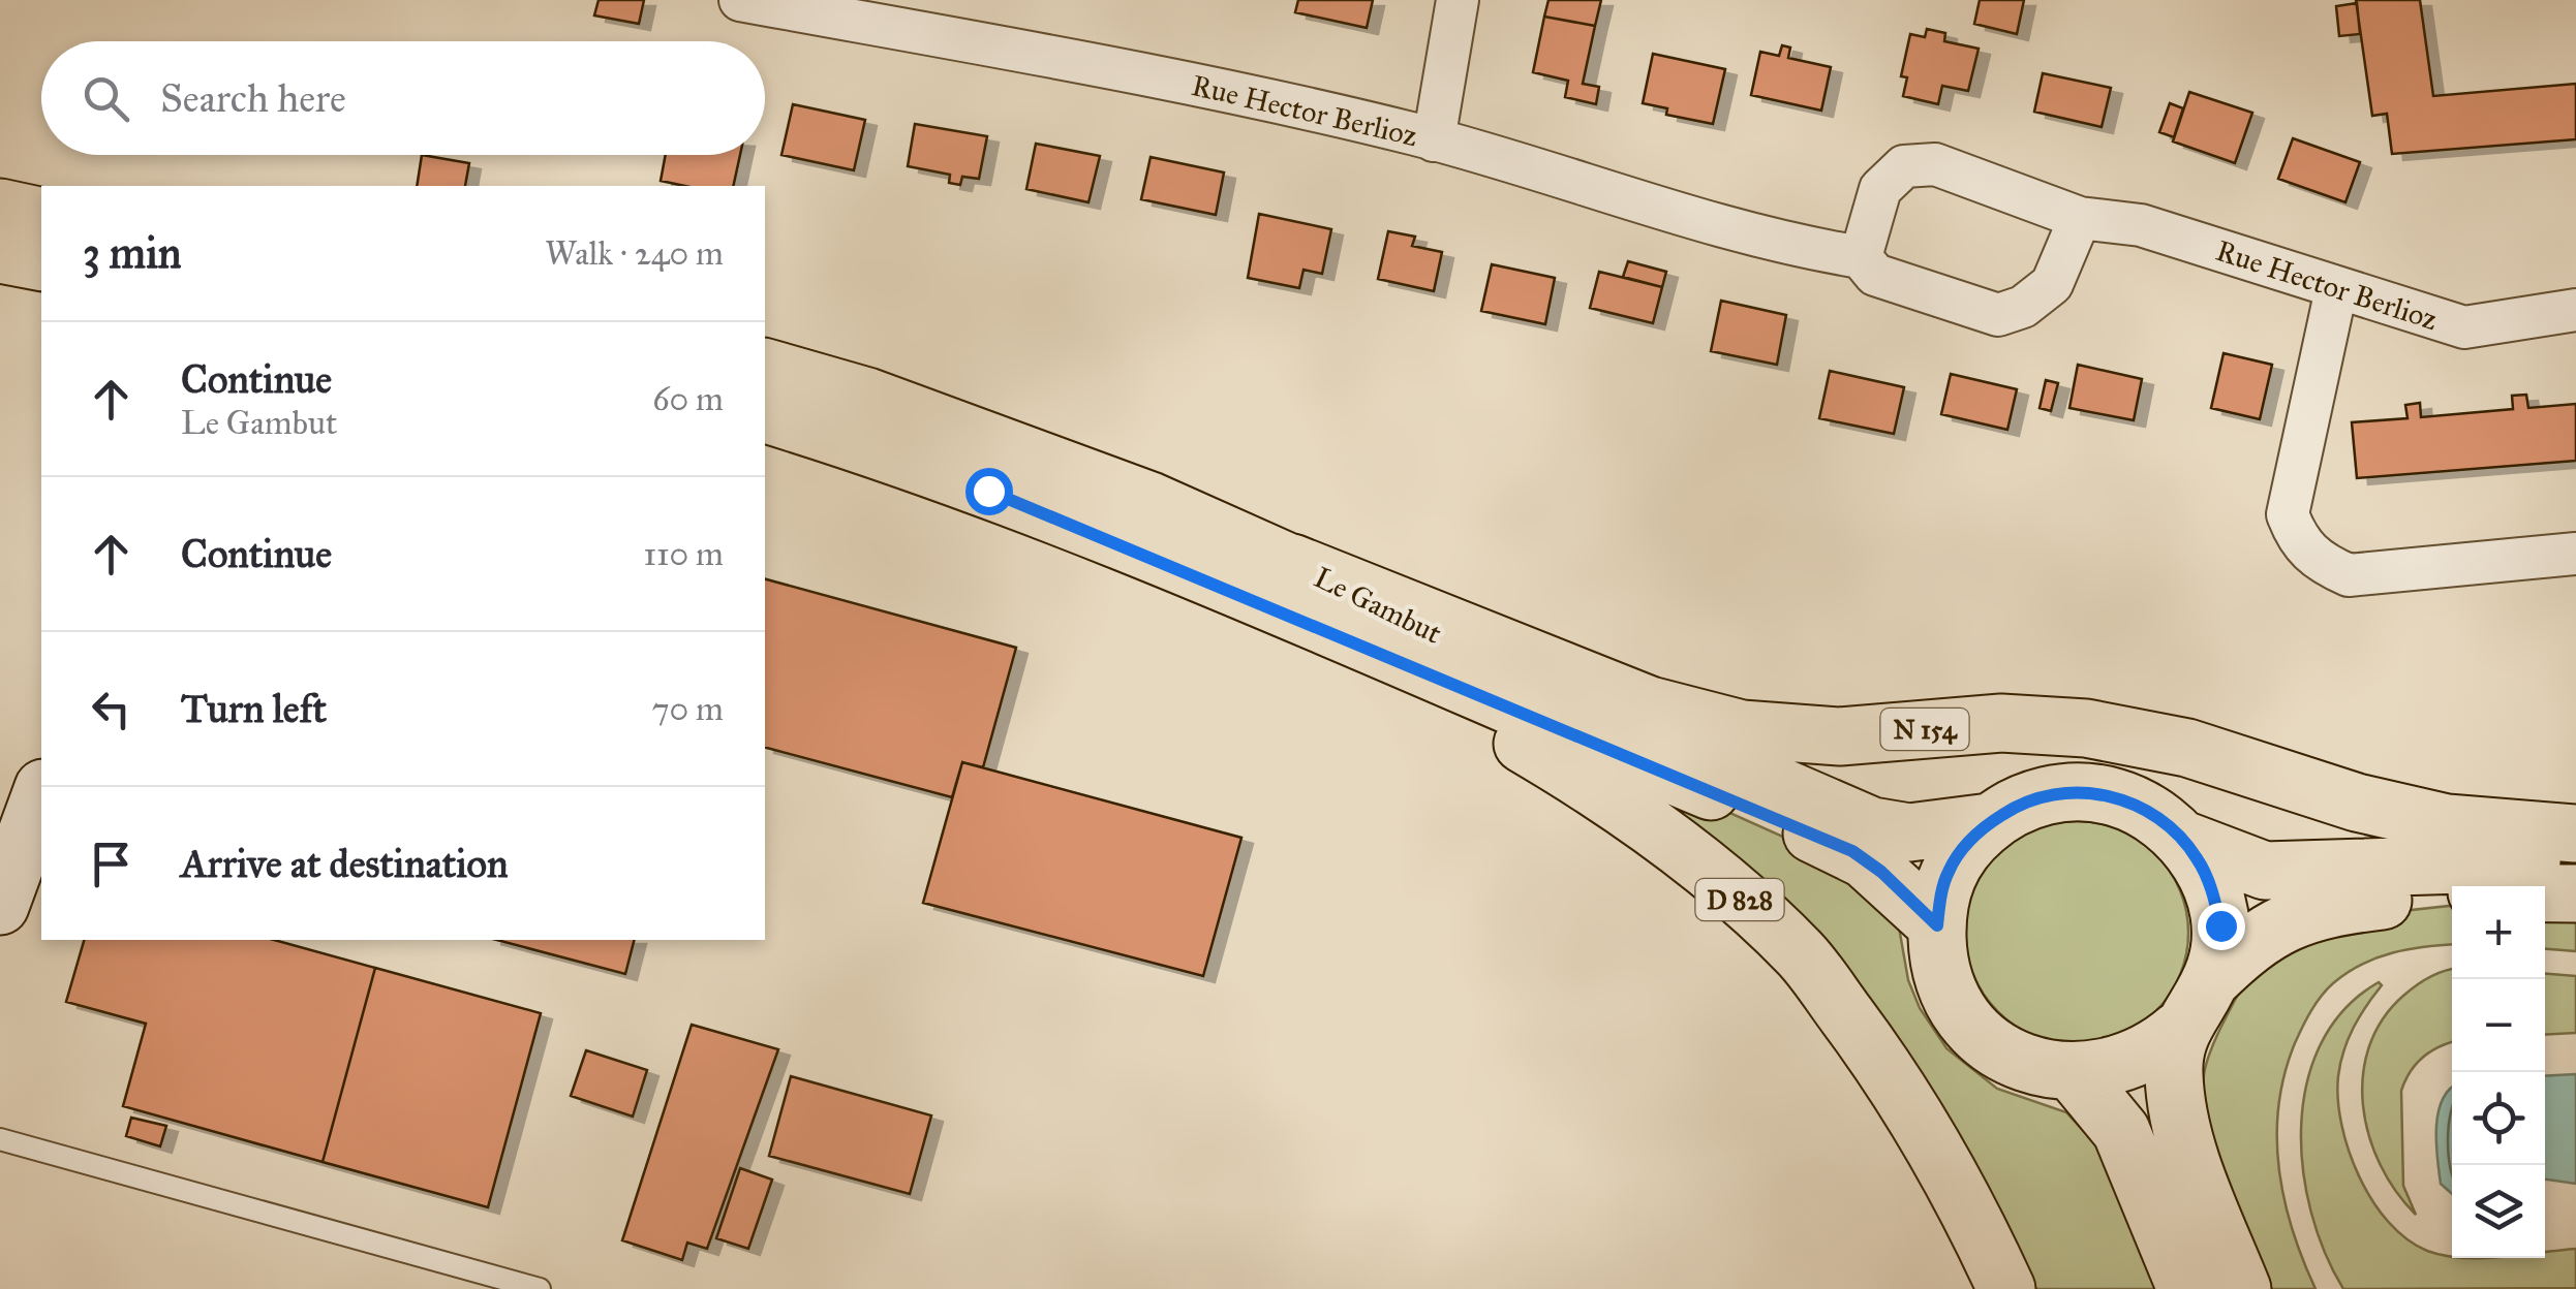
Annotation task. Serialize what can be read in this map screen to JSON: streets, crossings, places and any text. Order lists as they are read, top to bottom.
{
  "streets": {
    "main road": ["Le Gambut", "N 154", "D 828"],
    "street": ["Rue Hector Berlioz"]
  },
  "crossings": [
    ["Le Gambut", "N 154"],
    ["Le Gambut", "D 828"]
  ],
  "page": {
    "search": "Search here",
    "heading": ["3 min", "Walk · 240 m"],
    "list": [
      ["Continue", "Le Gambut", "60 m"],
      ["Continue", "110 m"],
      ["Turn left", "70 m"],
      "Arrive at destination"
    ],
    "map_buttons": ["+", "−"]
  }
}
